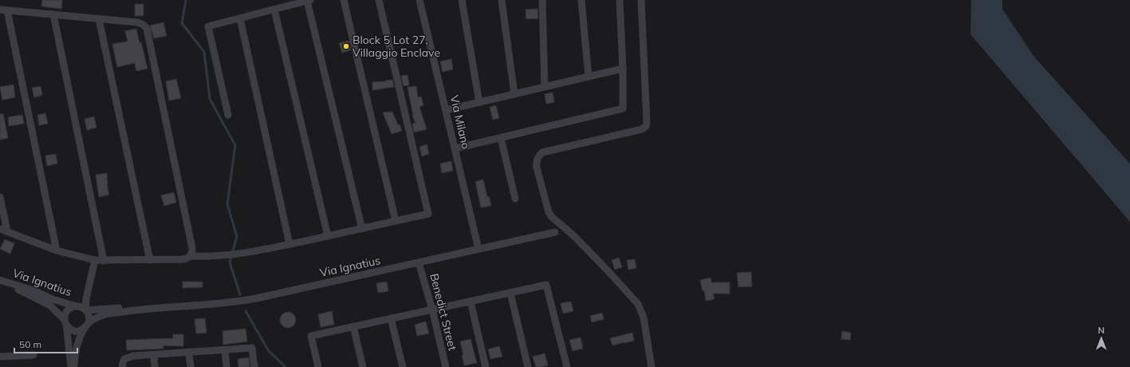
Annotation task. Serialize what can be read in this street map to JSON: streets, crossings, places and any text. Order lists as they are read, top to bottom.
{
  "streets": {
    "street": ["Via Milano", "Via Ignatius", "Benedict Street"]
  },
  "crossings": [
    ["Via Milano", "Via Ignatius"],
    ["Via Ignatius", "Benedict Street"]
  ],
  "places": ["Block 5 Lot 27, Villaggio Enclave"],
  "scale_bar": "50 m",
  "north": "top"
}
